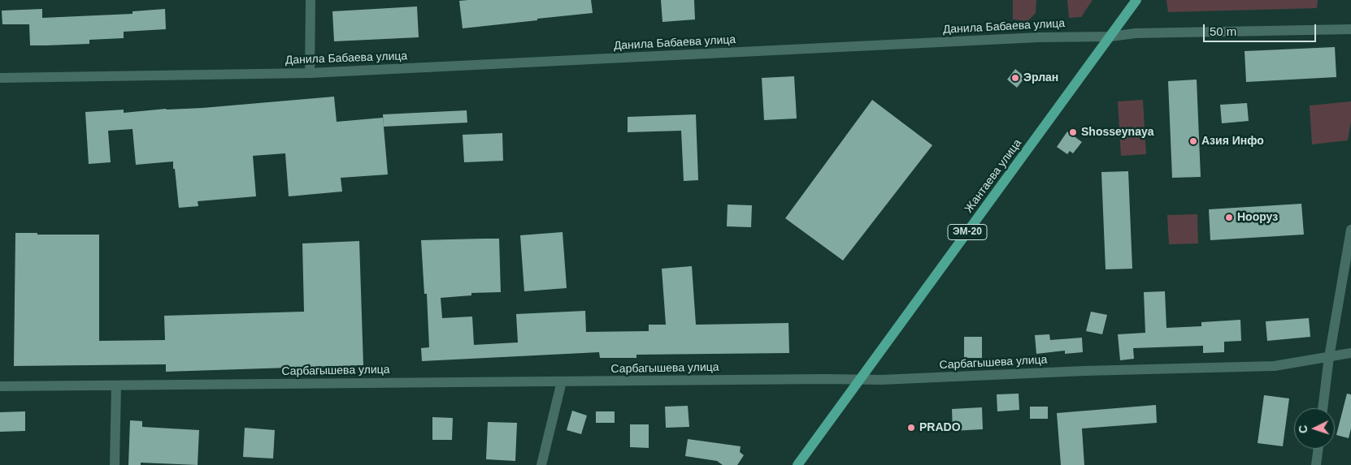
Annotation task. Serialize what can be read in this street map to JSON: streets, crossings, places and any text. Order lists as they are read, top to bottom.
{
  "streets": {
    "main road": ["Жантаева улица", "ЭМ-20"],
    "street": ["Данила Бабаева улица", "Сарбагышева улица"]
  },
  "crossings": [
    ["Данила Бабаева улица", "Жантаева улица"],
    ["Жантаева улица", "Сарбагышева улица"]
  ],
  "places": [
    "Эрлан",
    "Shosseynaya",
    "Азия Инфо",
    "Нооруз",
    "PRADO"
  ],
  "scale_bar": "50 m",
  "north": "left"
}
